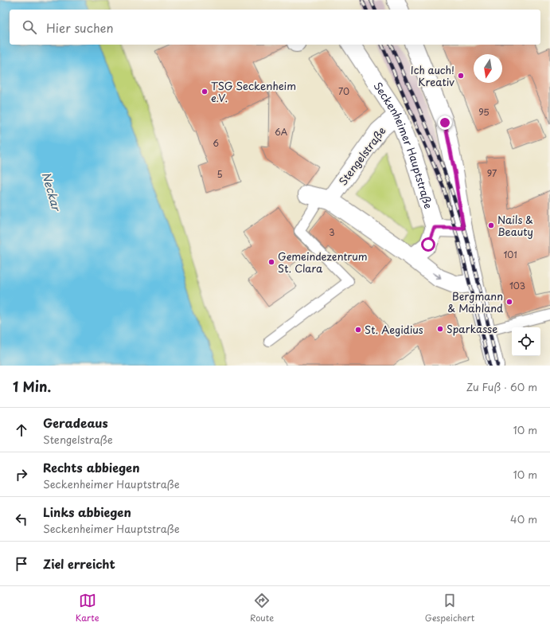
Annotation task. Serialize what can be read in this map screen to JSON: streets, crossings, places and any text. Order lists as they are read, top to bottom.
{
  "streets": {
    "street": ["Seckenheimer Hauptstraße", "Stengelstraße"]
  },
  "crossings": [
    ["Seckenheimer Hauptstraße", "Stengelstraße"]
  ],
  "water": ["Neckar"],
  "places": [
    "Ich auch! Kreativ",
    "TSG Seckenheim e.V.",
    "Nails & Beauty",
    "Gemeindezentrum St. Clara",
    "Bergmann & Mahland",
    "Sparkasse",
    "St. Aegidius"
  ],
  "house_numbers": [
    "70",
    "95",
    "6A",
    "6",
    "97",
    "5",
    "3",
    "101",
    "103"
  ],
  "north": "bottom",
  "page": {
    "search": "Hier suchen",
    "heading": ["1 Min.", "Zu Fuß · 60 m"],
    "list": [
      ["Geradeaus", "Stengelstraße", "10 m"],
      ["Rechts abbiegen", "Seckenheimer Hauptstraße", "10 m"],
      ["Links abbiegen", "Seckenheimer Hauptstraße", "40 m"],
      "Ziel erreicht"
    ],
    "nav": ["Karte", "Route", "Gespeichert"]
  }
}
